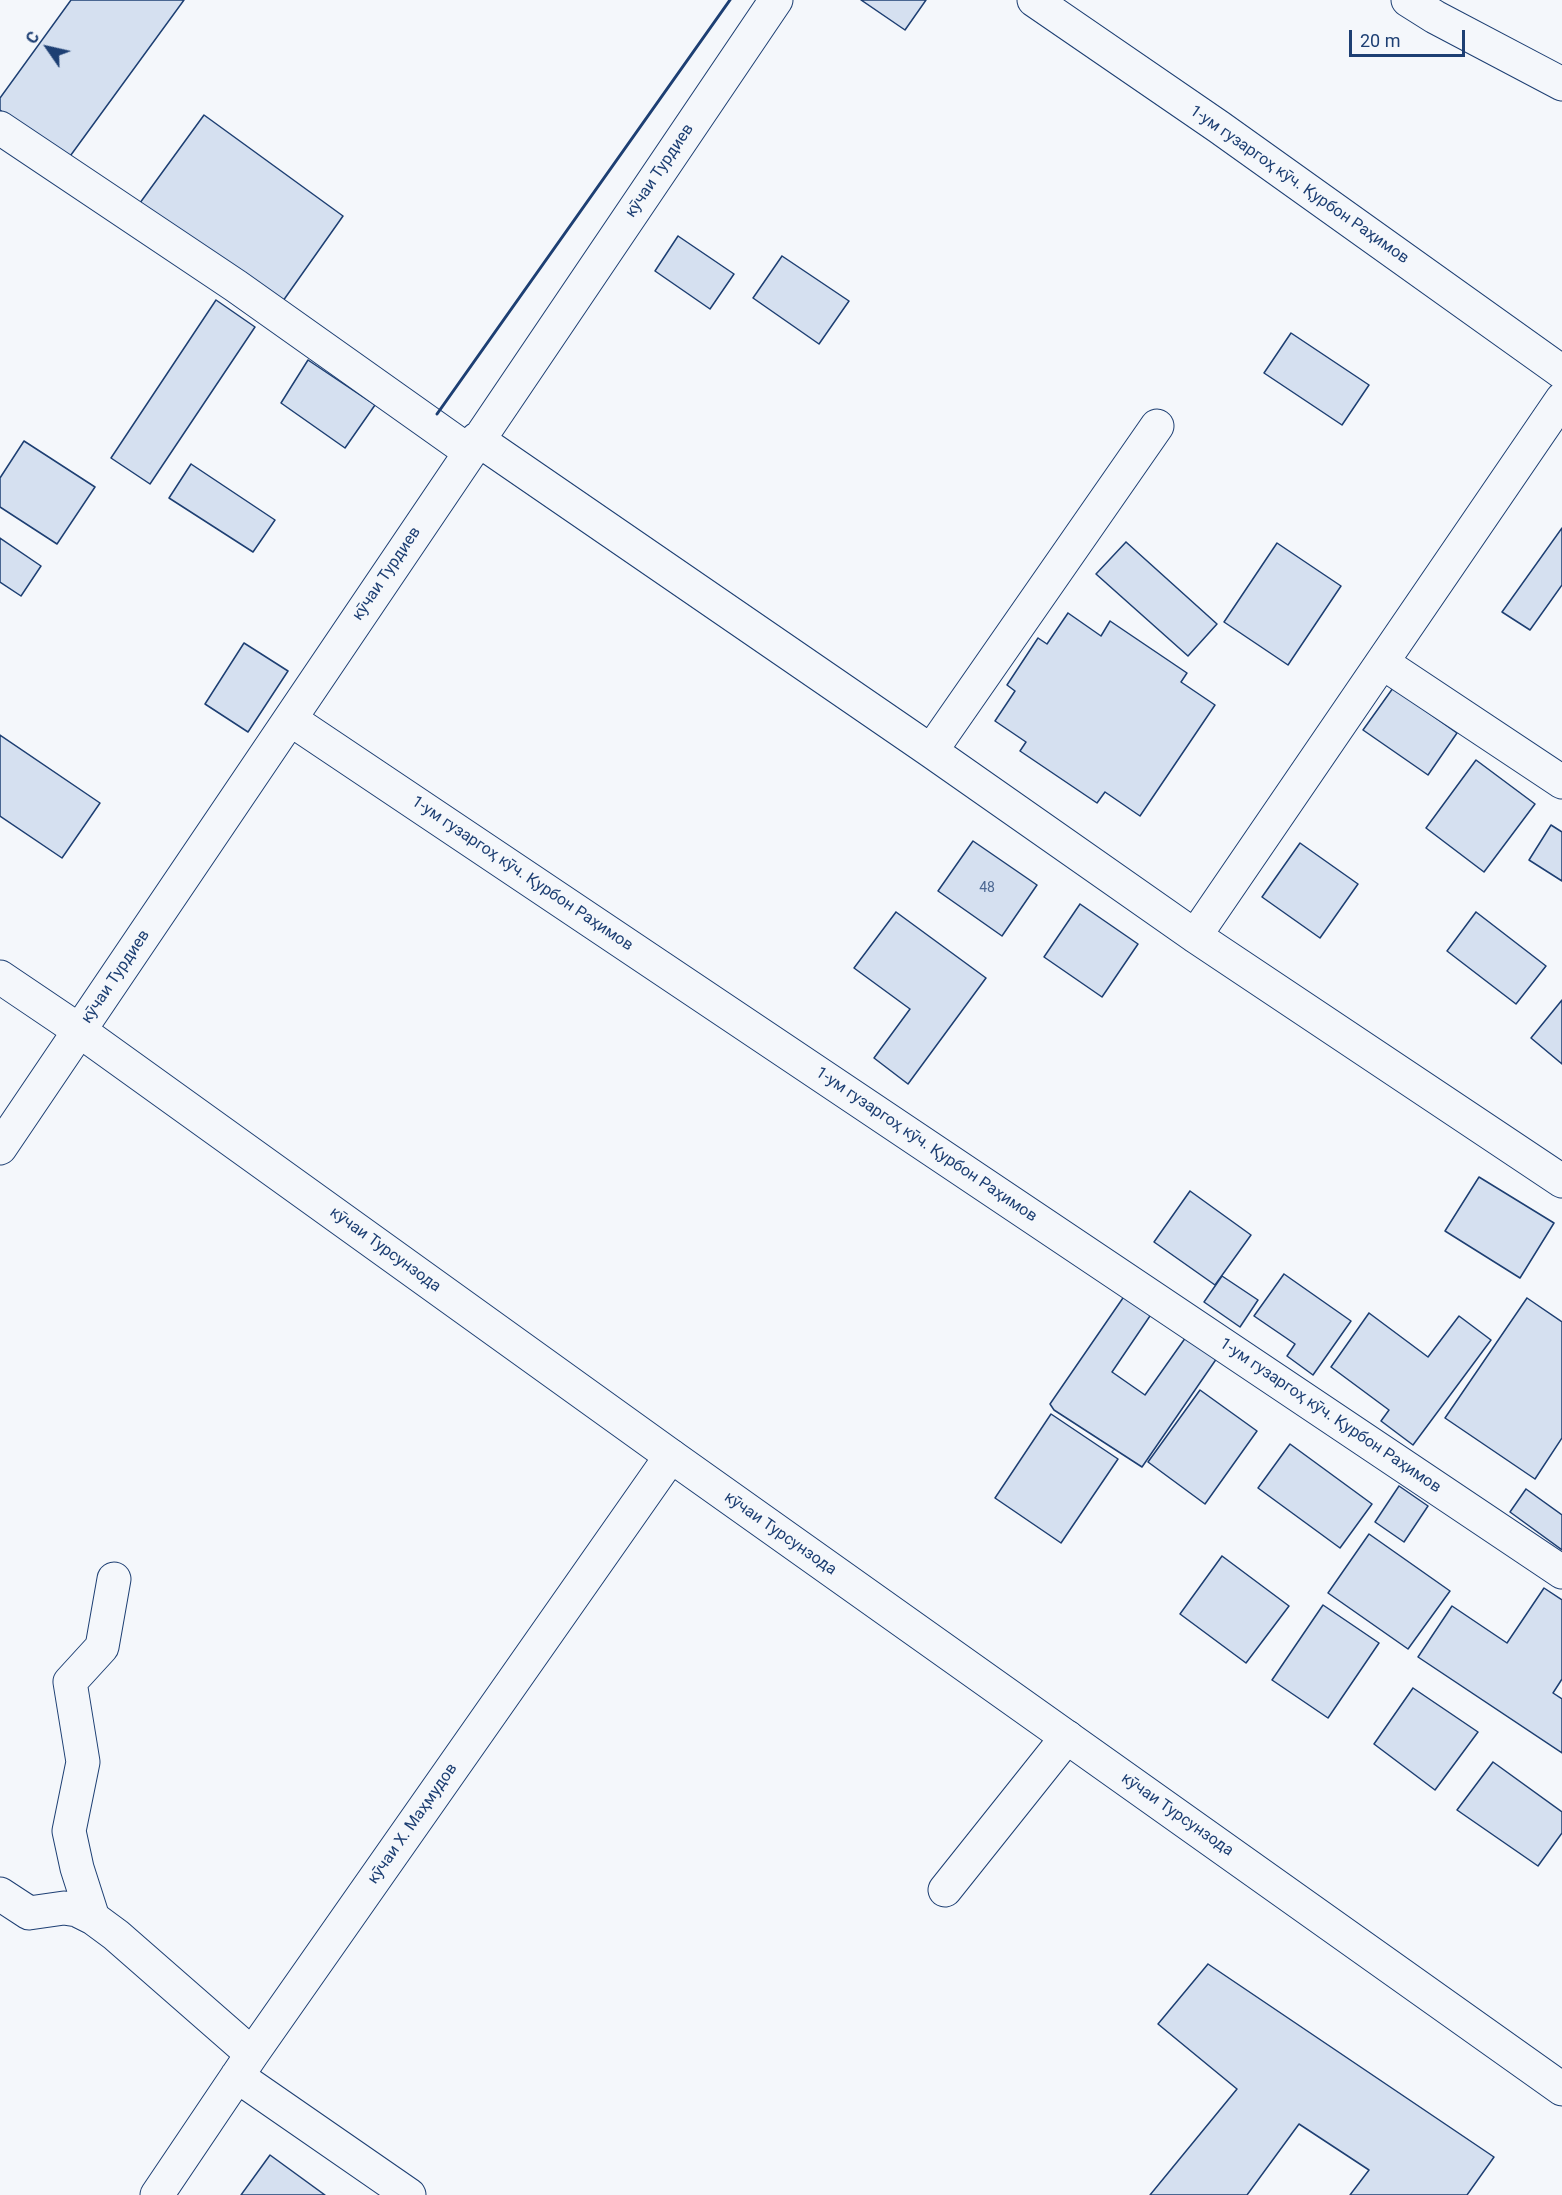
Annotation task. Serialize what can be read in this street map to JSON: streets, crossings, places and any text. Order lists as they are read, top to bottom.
{
  "streets": {
    "street": [
      "кӯчаи Турдиев",
      "1-ум гузаргоҳ кӯч. Қурбон Раҳимов",
      "кӯчаи Турсунзода",
      "кӯчаи Х. Маҳмудов"
    ]
  },
  "crossings": [
    ["кӯчаи Турдиев", "1-ум гузаргоҳ кӯч. Қурбон Раҳимов"],
    ["кӯчаи Турдиев", "кӯчаи Турсунзода"],
    ["кӯчаи Турсунзода", "кӯчаи Х. Маҳмудов"]
  ],
  "house_numbers": ["48"],
  "scale_bar": "20 m",
  "north": "top left"
}
